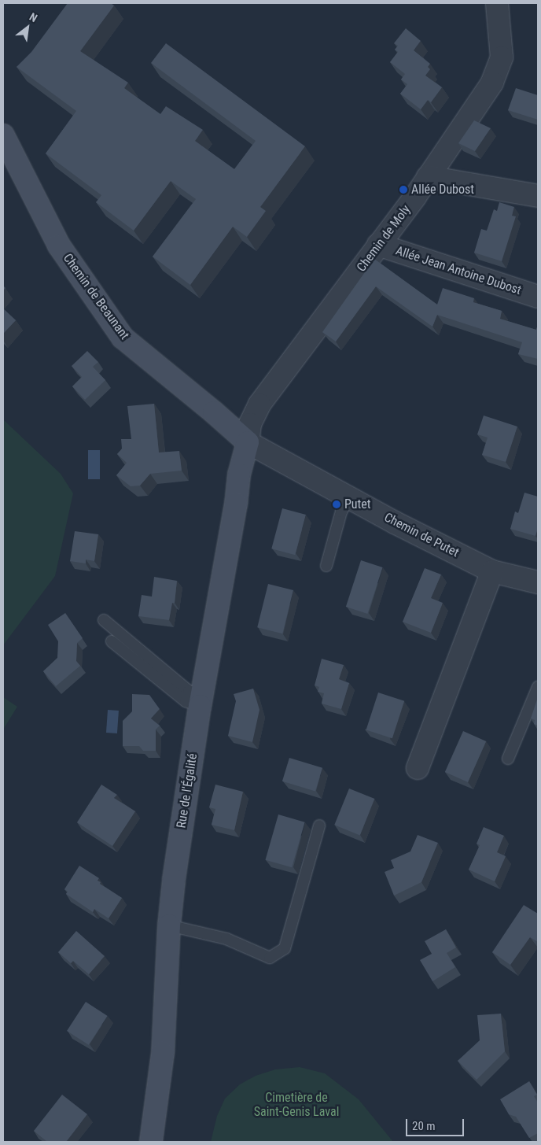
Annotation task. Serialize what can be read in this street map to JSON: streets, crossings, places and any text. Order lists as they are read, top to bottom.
{
  "streets": {
    "street": [
      "Chemin de Moly",
      "Allée Jean Antoine Dubost",
      "Chemin de Beaunant",
      "Chemin de Putet",
      "Rue de l'Égalité"
    ]
  },
  "crossings": [
    ["Chemin de Moly", "Allée Jean Antoine Dubost"],
    ["Chemin de Moly", "Chemin de Beaunant"],
    ["Chemin de Moly", "Chemin de Putet"],
    ["Chemin de Moly", "Rue de l'Égalité"],
    ["Chemin de Beaunant", "Chemin de Putet"],
    ["Chemin de Beaunant", "Rue de l'Égalité"],
    ["Chemin de Putet", "Rue de l'Égalité"]
  ],
  "parks": ["Cimetière de Saint-Genis Laval"],
  "places": ["Allée Dubost", "Putet"],
  "scale_bar": "20 m",
  "north": "top right"
}
